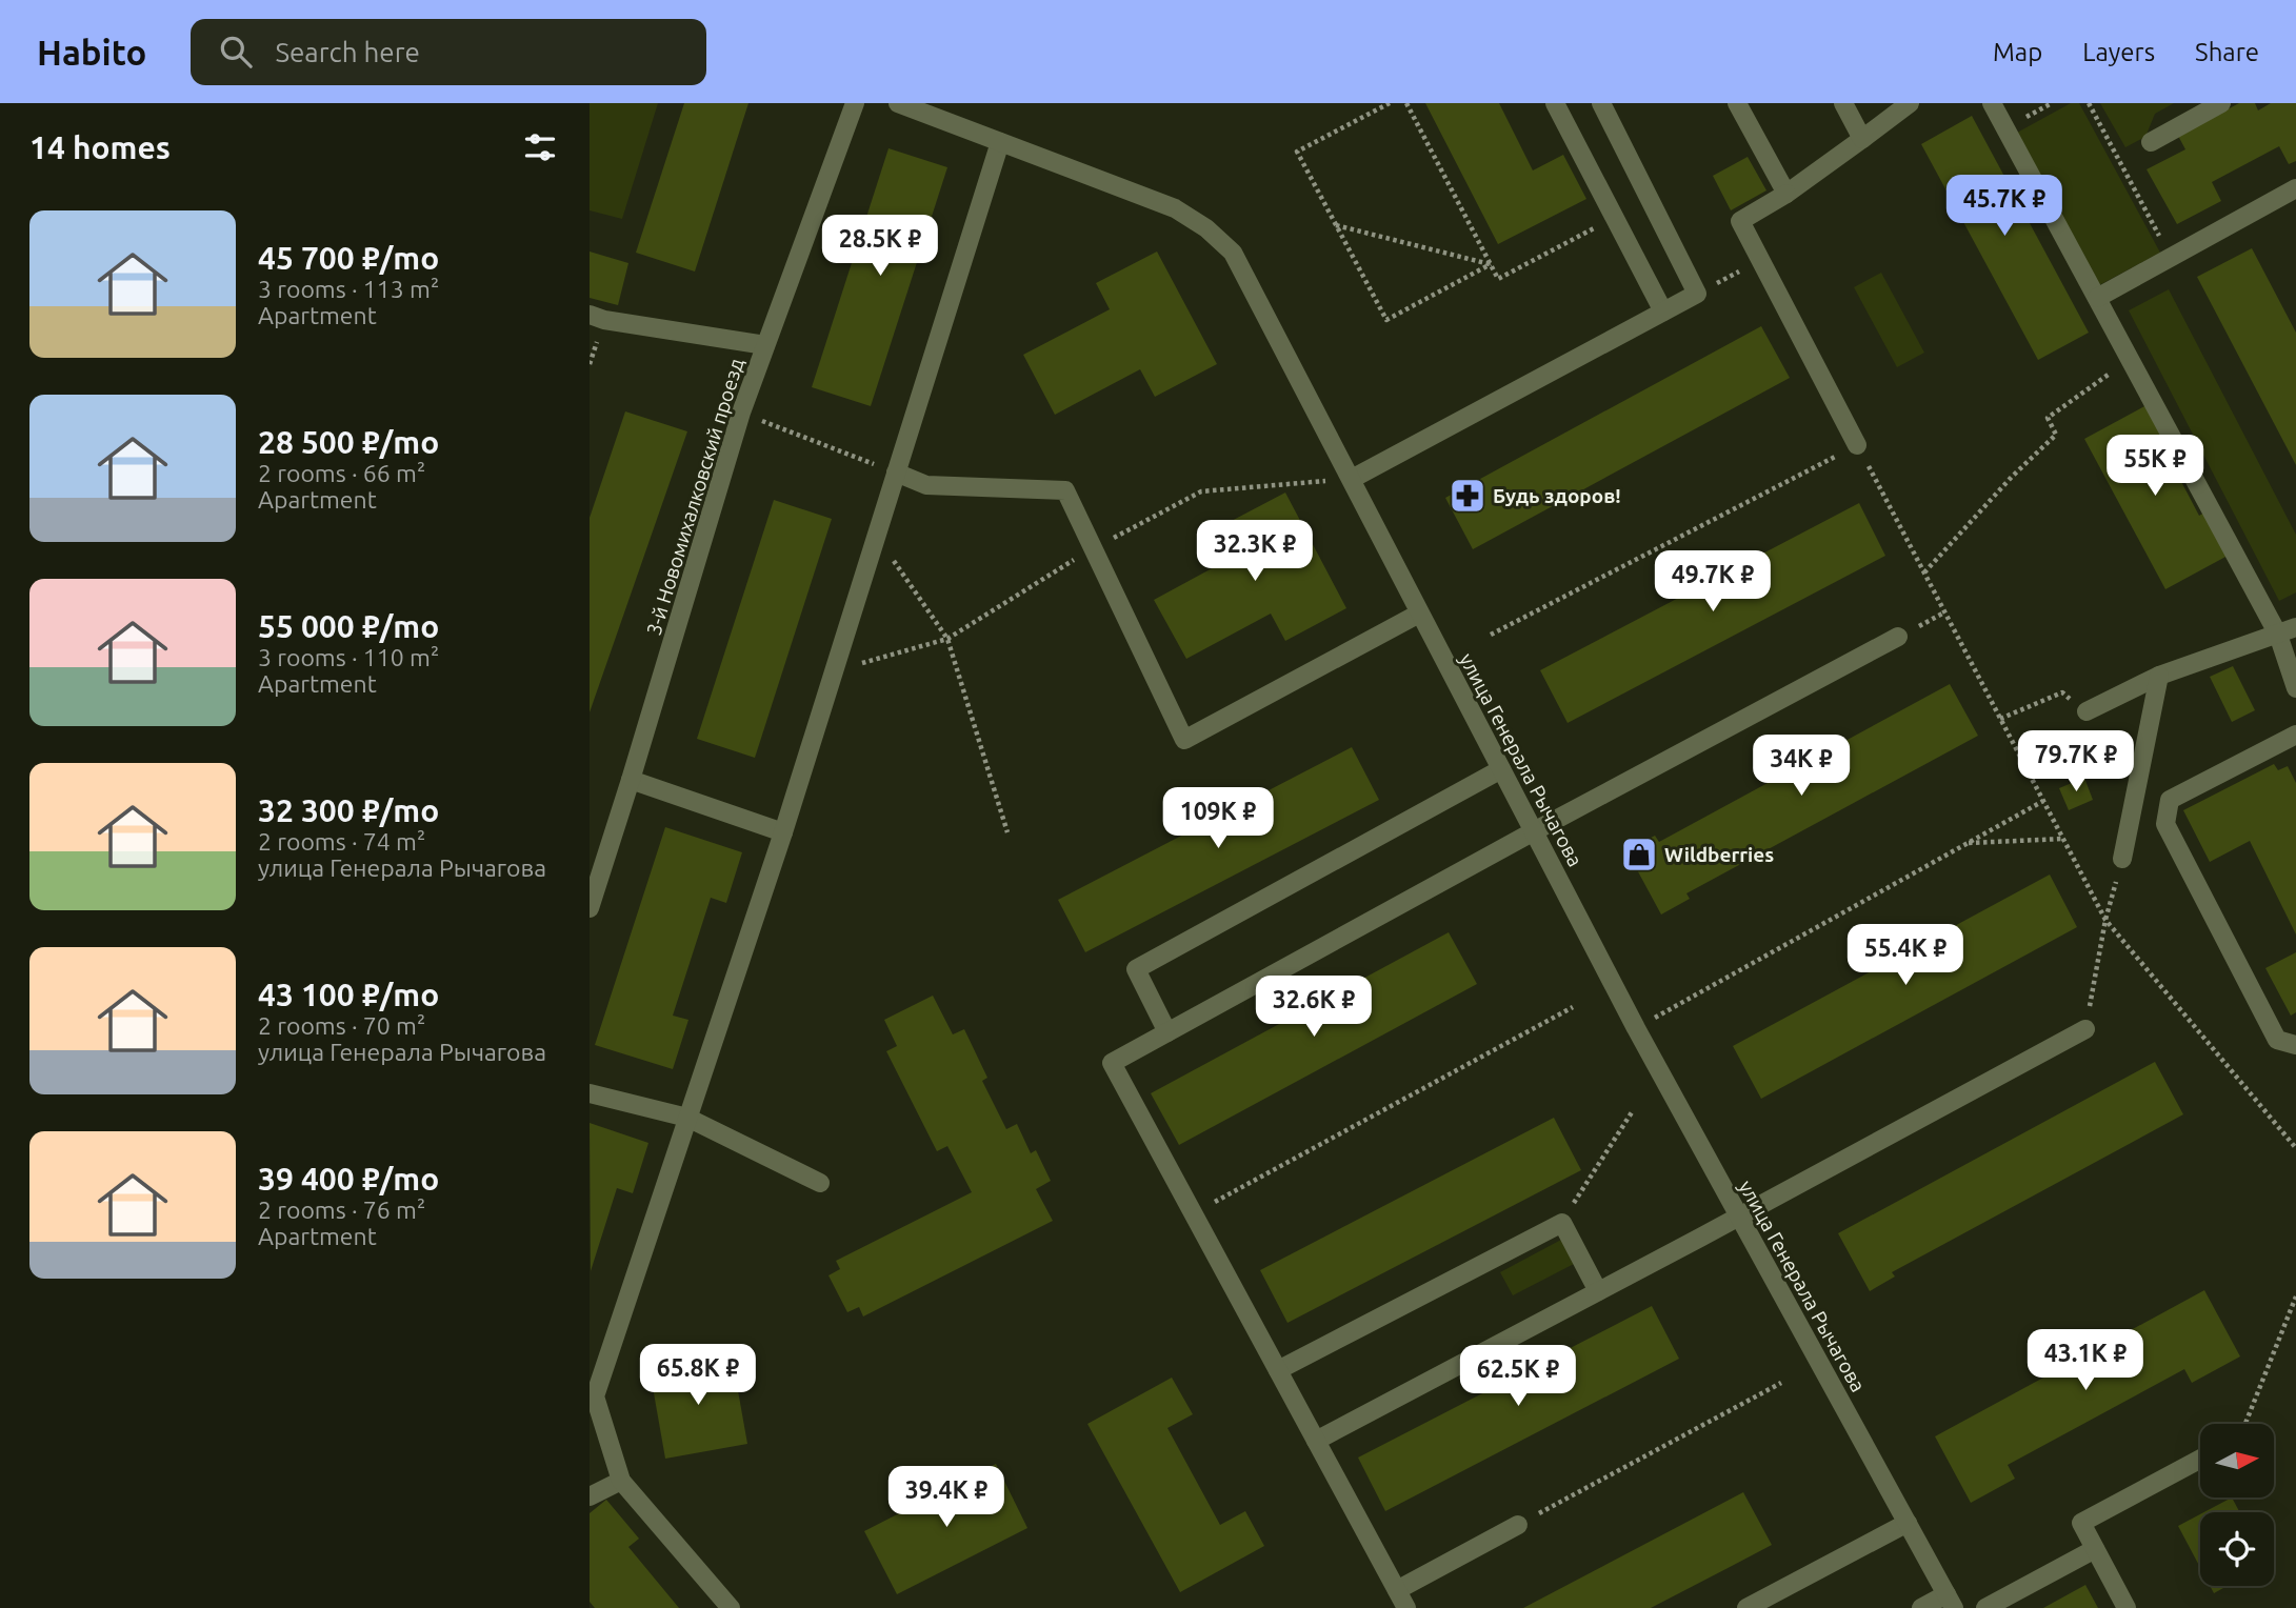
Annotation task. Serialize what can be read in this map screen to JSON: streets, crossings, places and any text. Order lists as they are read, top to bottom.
{
  "streets": {
    "street": ["3-й Новомихалковский проезд", "улица Генерала Рычагова"]
  },
  "places": {
    "pharmacy": ["Будь здоров!"],
    "shop": ["Wildberries"]
  },
  "north": "right",
  "page": {
    "header": "Habito",
    "search": "Search here",
    "nav": ["Map", "Layers", "Share"],
    "heading": "14 homes",
    "price": [
      "45.7K ₽",
      "28.5K ₽",
      "55K ₽",
      "32.3K ₽",
      "49.7K ₽",
      "79.7K ₽",
      "34K ₽",
      "109K ₽",
      "55.4K ₽",
      "32.6K ₽",
      "43.1K ₽",
      "65.8K ₽",
      "62.5K ₽",
      "39.4K ₽"
    ],
    "list": [
      {
        "name": "45 700 ₽/mo",
        "note": "3 rooms · 113 m² · Apartment"
      },
      {
        "name": "28 500 ₽/mo",
        "note": "2 rooms · 66 m² · Apartment"
      },
      {
        "name": "55 000 ₽/mo",
        "note": "3 rooms · 110 m² · Apartment"
      },
      {
        "name": "32 300 ₽/mo",
        "note": "2 rooms · 74 m² · улица Генерала Рычагова"
      },
      {
        "name": "43 100 ₽/mo",
        "note": "2 rooms · 70 m² · улица Генерала Рычагова"
      },
      {
        "name": "39 400 ₽/mo",
        "note": "2 rooms · 76 m² · Apartment"
      }
    ]
  }
}
